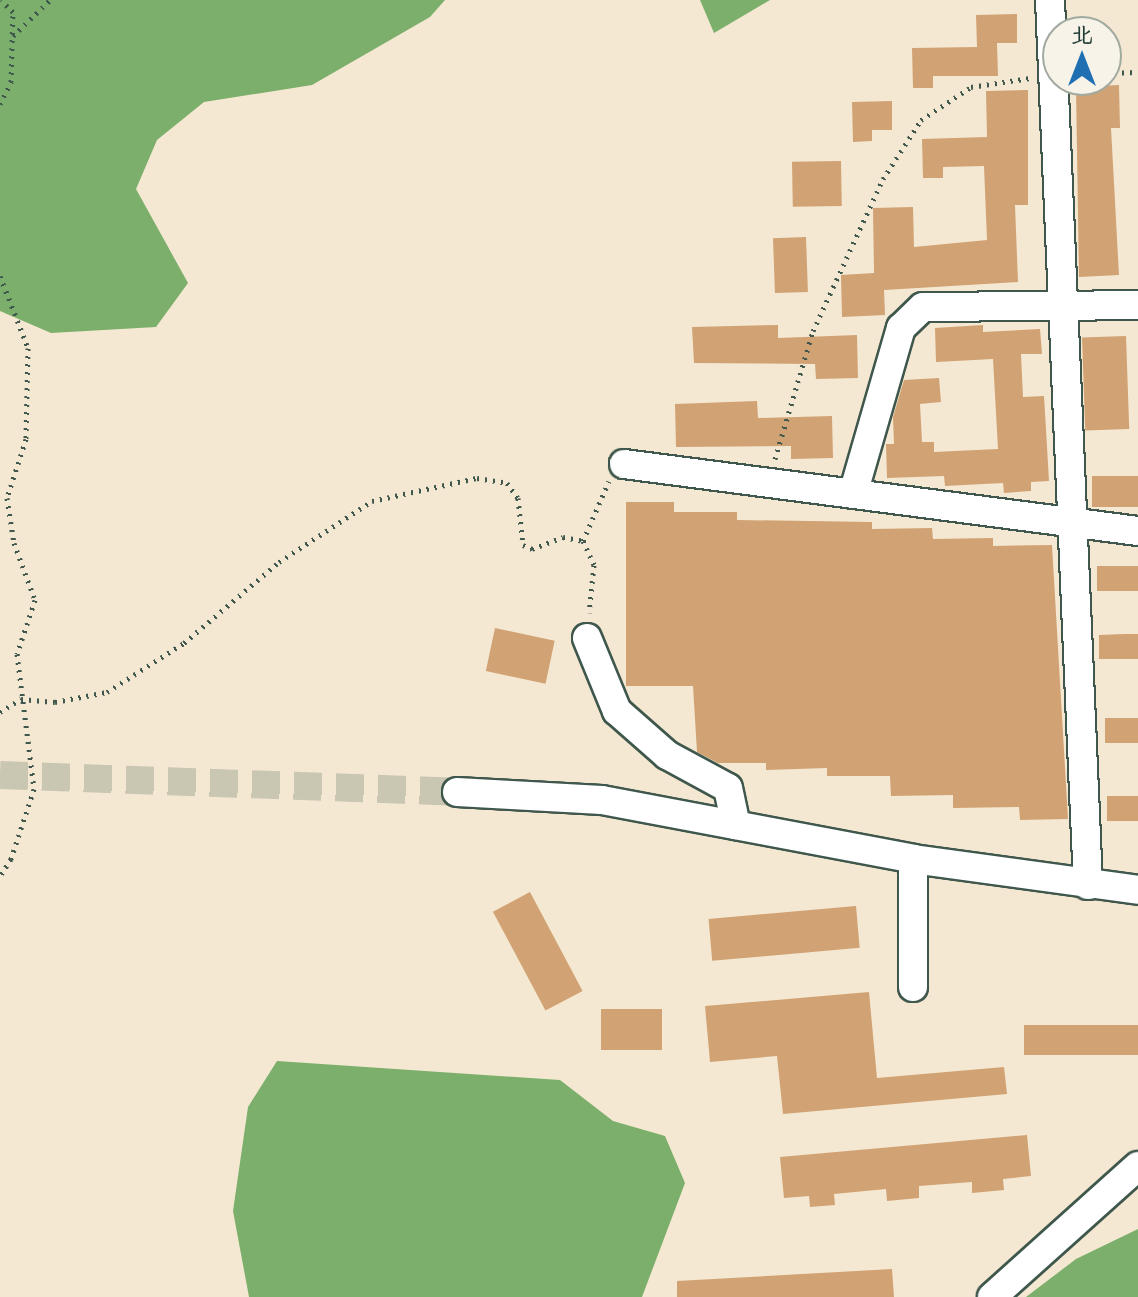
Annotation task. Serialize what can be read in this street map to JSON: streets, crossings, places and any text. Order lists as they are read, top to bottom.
{
  "north": "top"
}
